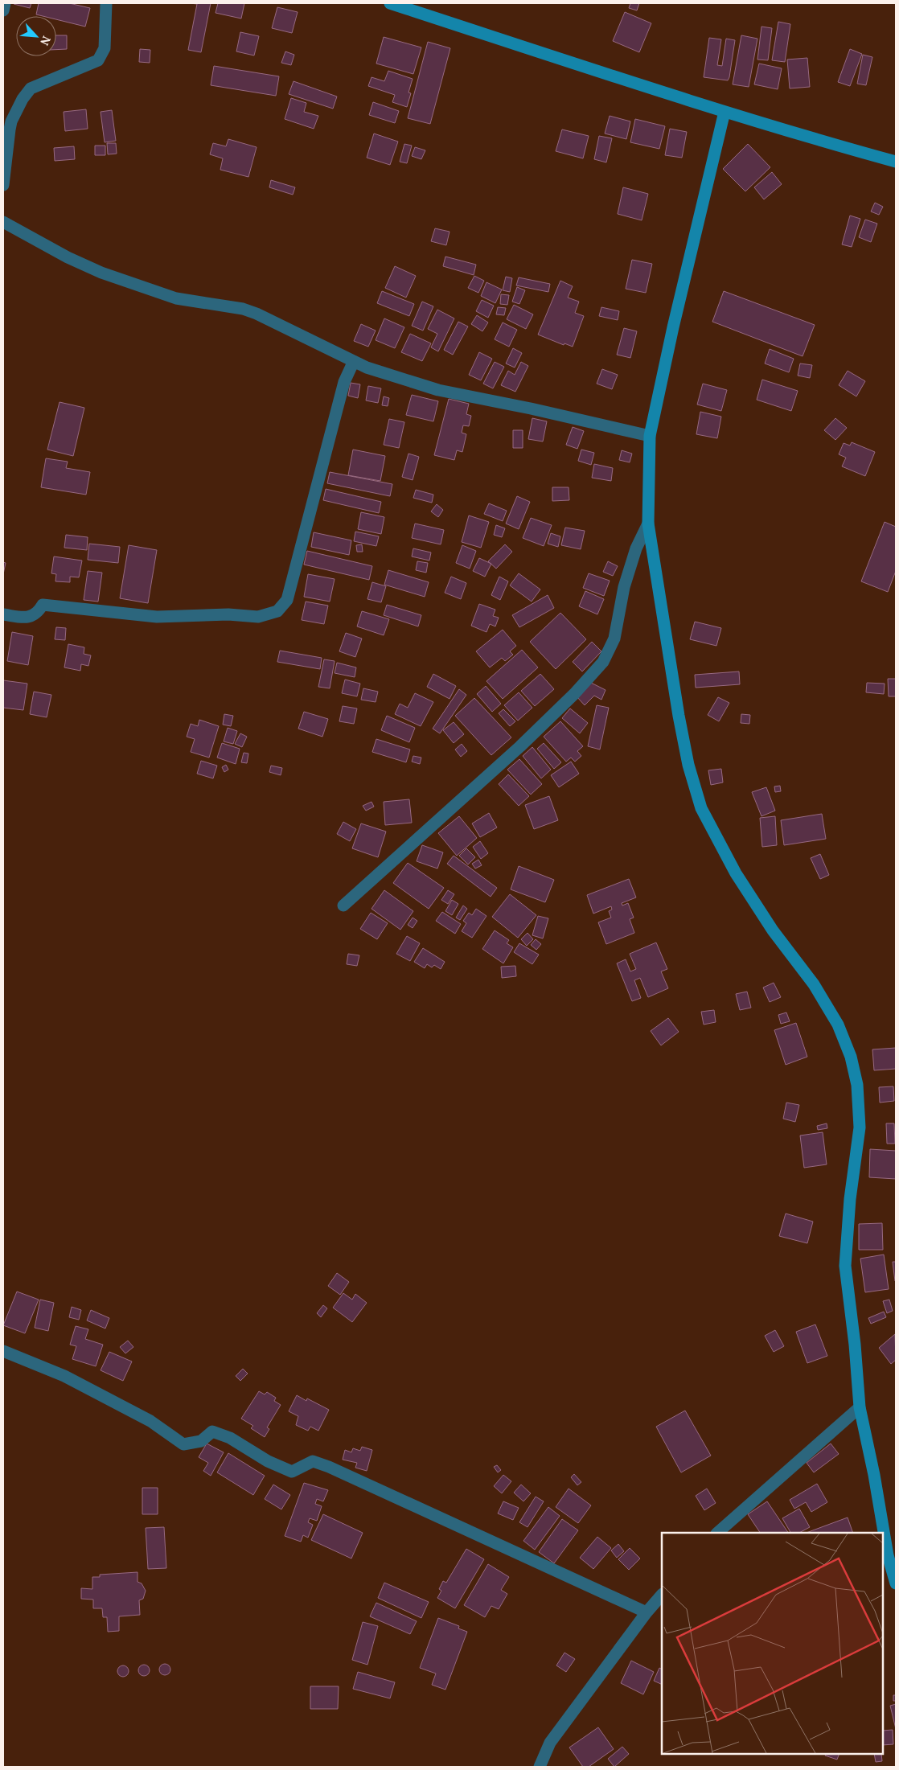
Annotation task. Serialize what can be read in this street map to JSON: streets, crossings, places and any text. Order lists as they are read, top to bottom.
{
  "north": "bottom right"
}
